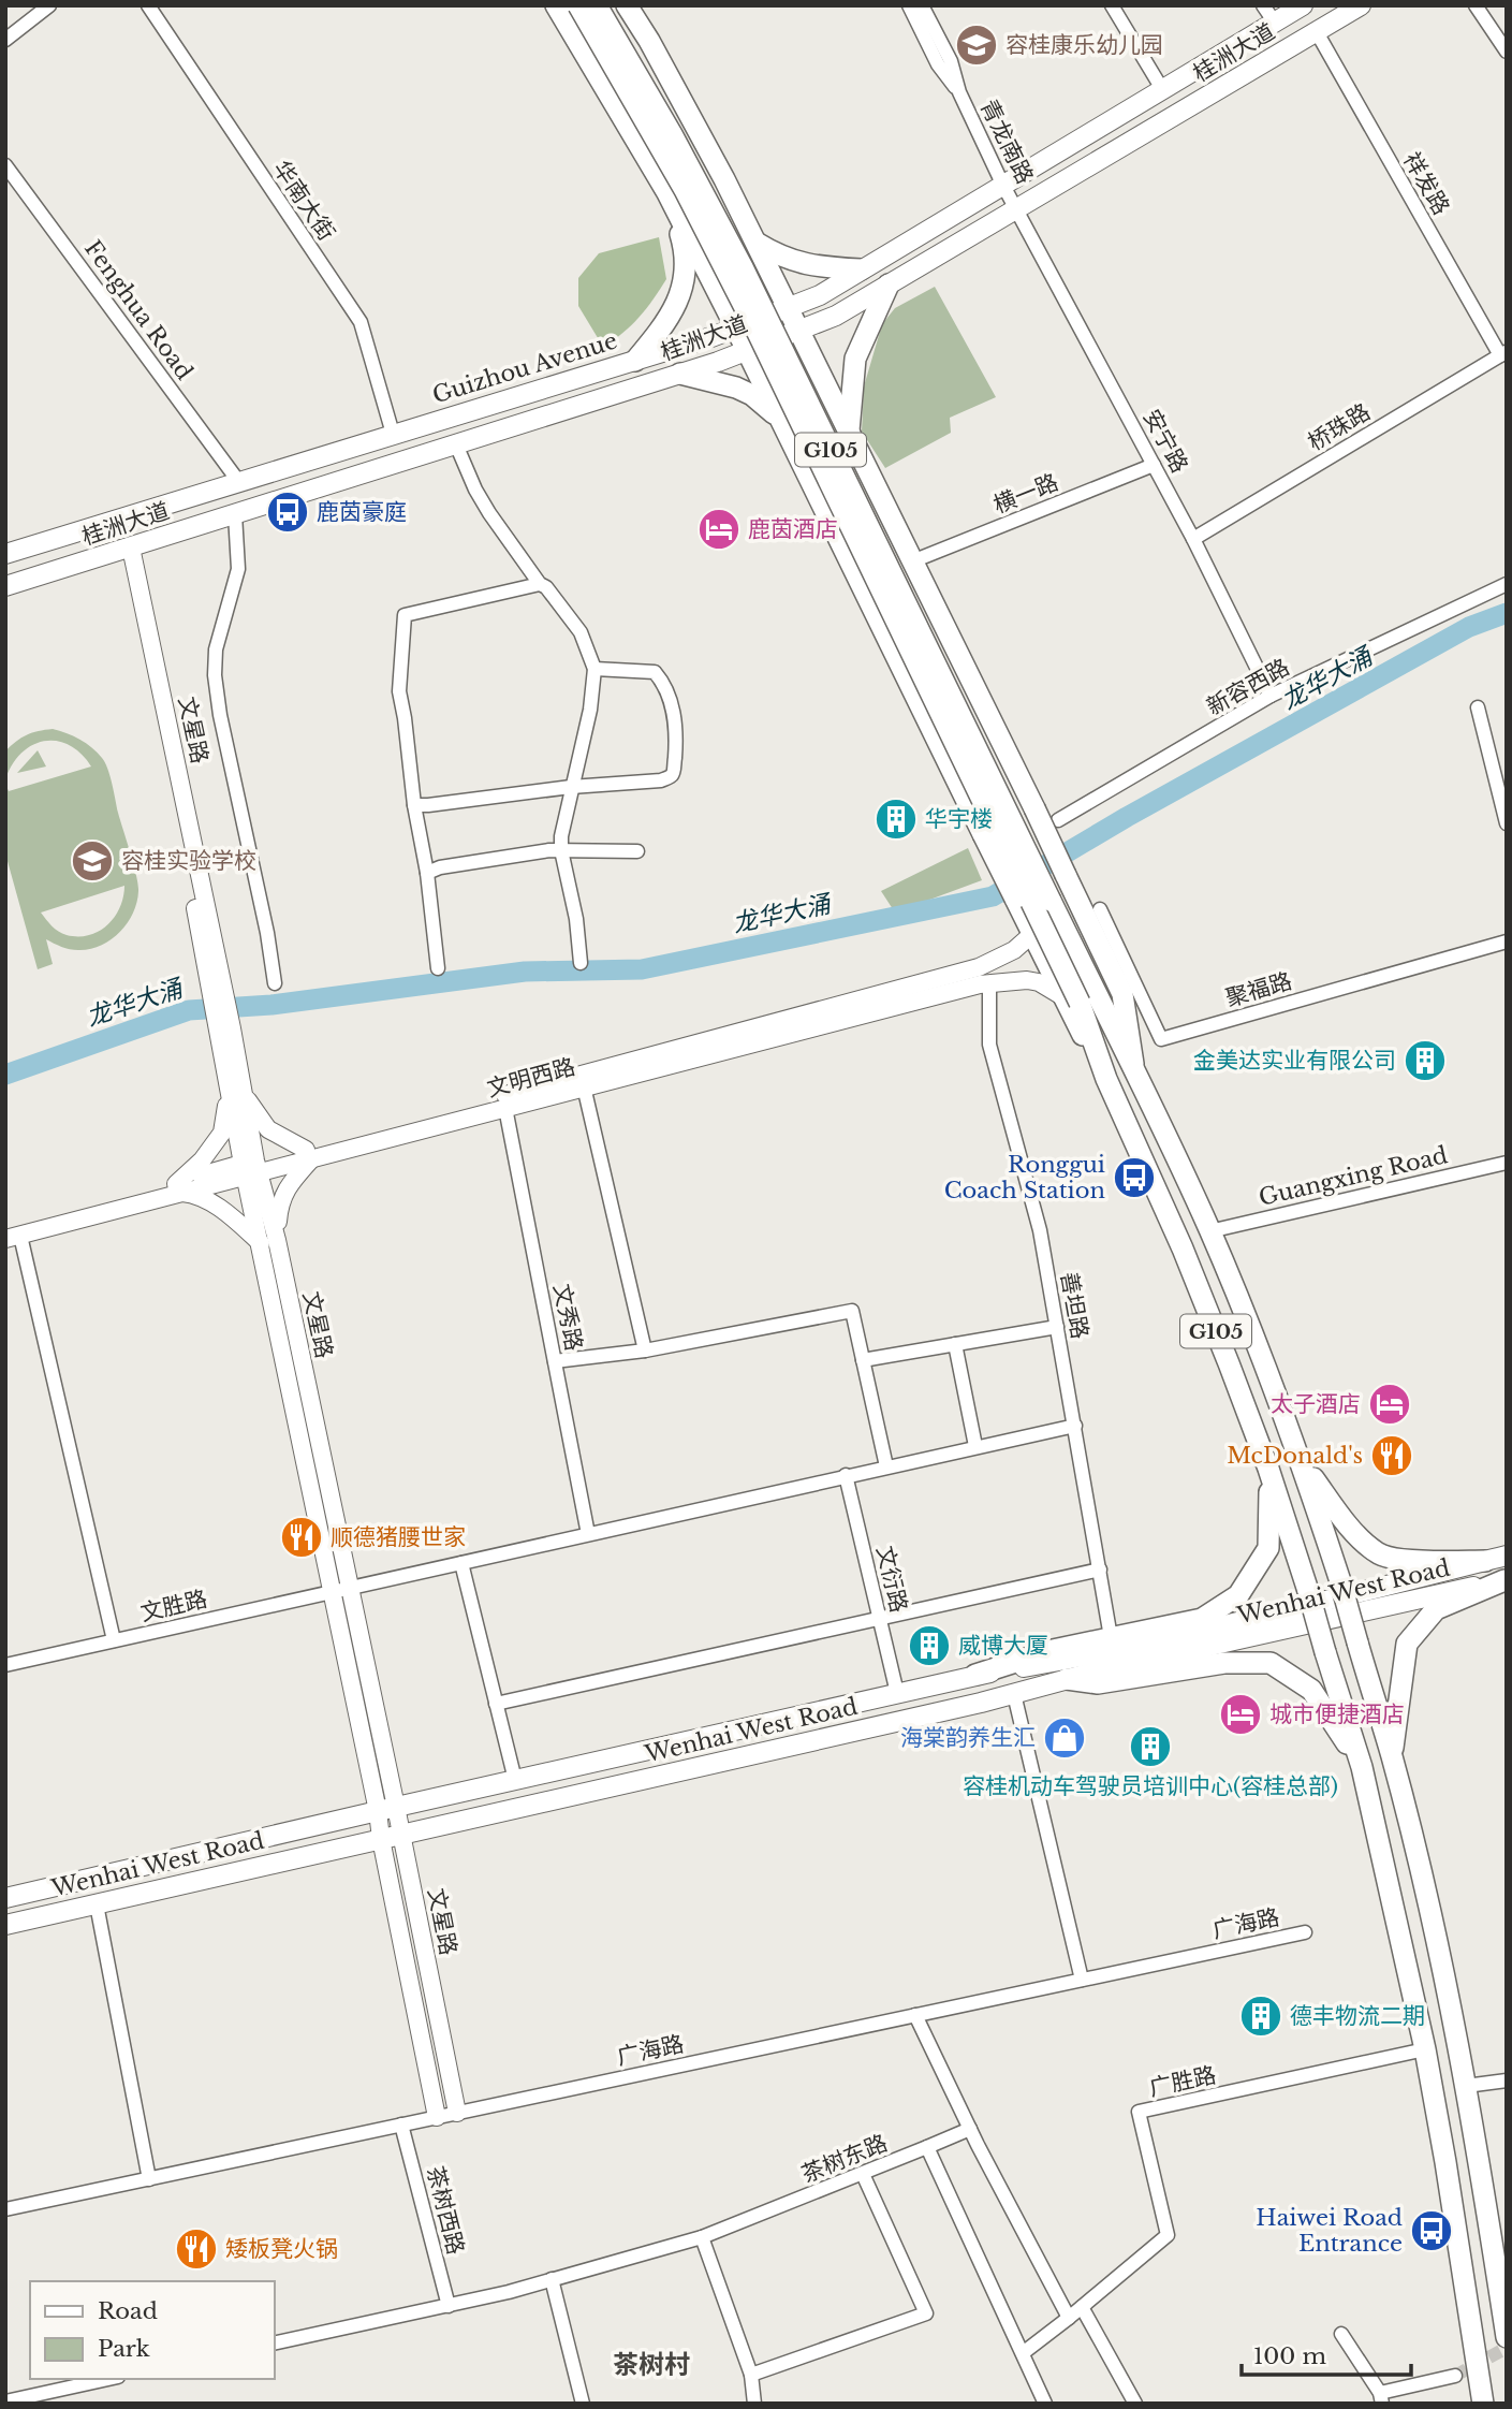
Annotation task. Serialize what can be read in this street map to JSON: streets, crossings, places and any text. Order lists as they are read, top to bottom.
{
  "streets": {
    "main road": [
      "桂洲大道",
      "Guizhou Avenue",
      "G105",
      "Wenhai West Road"
    ],
    "street": [
      "青龙南路",
      "祥发路",
      "华南大街",
      "Fenghua Road",
      "桥珠路",
      "安宁路",
      "横一路",
      "新容西路",
      "文星路",
      "聚福路",
      "文明西路",
      "Guangxing Road",
      "善坦路",
      "文秀路",
      "文衍路",
      "文胜路",
      "广海路",
      "广胜路",
      "茶树东路",
      "茶树西路"
    ]
  },
  "crossings": [
    ["桂洲大道", "青龙南路"],
    ["桂洲大道", "祥发路"],
    ["桂洲大道", "安宁路"],
    ["桂洲大道", "文星路"],
    ["青龙南路", "Guizhou Avenue"],
    ["青龙南路", "安宁路"],
    ["祥发路", "桥珠路"],
    ["华南大街", "Guizhou Avenue"],
    ["Fenghua Road", "Guizhou Avenue"],
    ["桥珠路", "安宁路"],
    ["安宁路", "横一路"],
    ["安宁路", "新容西路"],
    ["G105", "文明西路"],
    ["G105", "广胜路"],
    ["文星路", "文明西路"],
    ["文星路", "Wenhai West Road"],
    ["文星路", "文胜路"],
    ["文星路", "广海路"],
    ["文明西路", "善坦路"],
    ["文明西路", "文秀路"],
    ["善坦路", "文胜路"],
    ["文秀路", "文胜路"],
    ["文衍路", "Wenhai West Road"],
    ["文衍路", "文胜路"],
    ["广海路", "茶树西路"],
    ["茶树东路", "茶树西路"]
  ],
  "districts": ["茶树村"],
  "water": ["龙华大涌"],
  "places": {
    "school or university": ["容桂康乐幼儿园", "容桂实验学校"],
    "bus stop": ["鹿茵豪庭", "Ronggui Coach Station", "Haiwei Road Entrance"],
    "hotel": ["鹿茵酒店", "太子酒店", "城市便捷酒店"],
    "building": [
      "华宇楼",
      "金美达实业有限公司",
      "威博大厦",
      "容桂机动车驾驶员培训中心(容桂总部)",
      "德丰物流二期"
    ],
    "restaurant": ["McDonald's", "顺德猪腰世家", "矮板凳火锅"],
    "shop": ["海棠韵养生汇"]
  },
  "legend": ["Road", "Park"],
  "scale_bar": "100 m"
}
